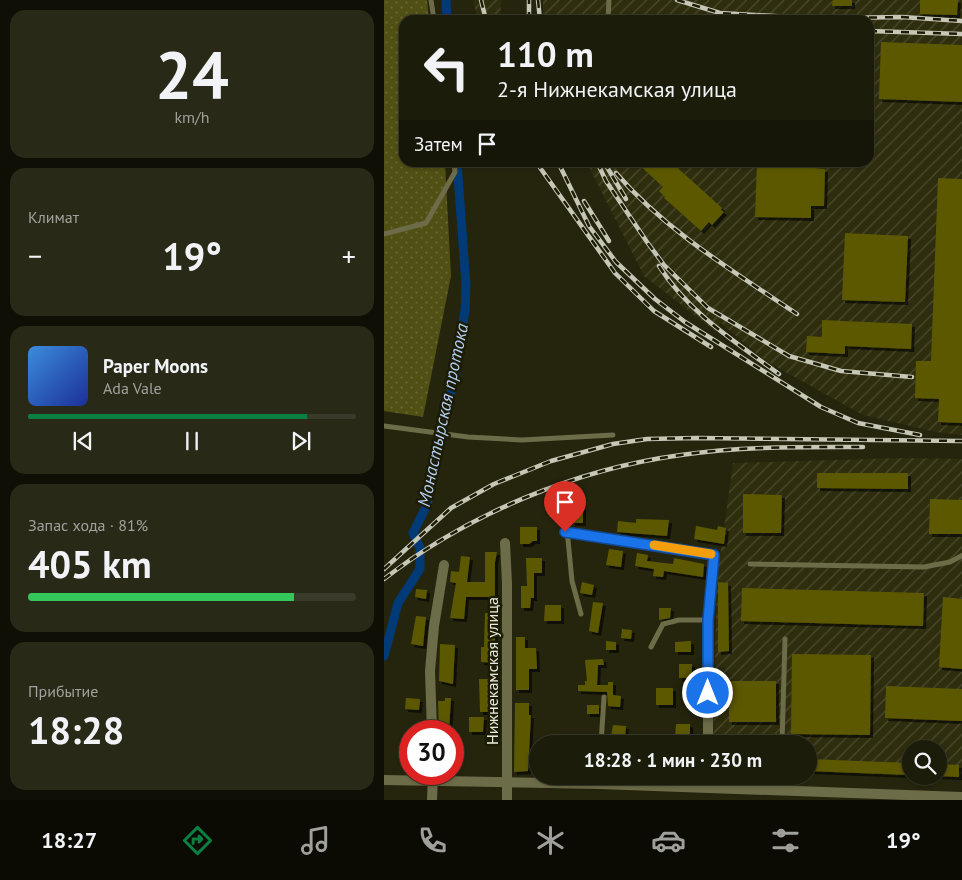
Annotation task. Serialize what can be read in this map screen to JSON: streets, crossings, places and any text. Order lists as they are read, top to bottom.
{
  "streets": {
    "street": ["Нижнекамская улица"]
  },
  "water": ["Монастырская протока"],
  "page": {
    "tile": [
      ["24", "km/h"],
      "Климат",
      ["Запас хода · 81%", "405 km"],
      ["Прибытие", "18:28"]
    ],
    "turn": ["110 m", "2-я Нижнекамская улица"],
    "then": "Затем",
    "heat": ["−", "19°", "+"],
    "song": ["Paper Moons", "Ada Vale"],
    "limit": "30",
    "trip": "18:28 · 1 мин · 230 m",
    "tabs": ["18:27", "19°"]
  }
}
